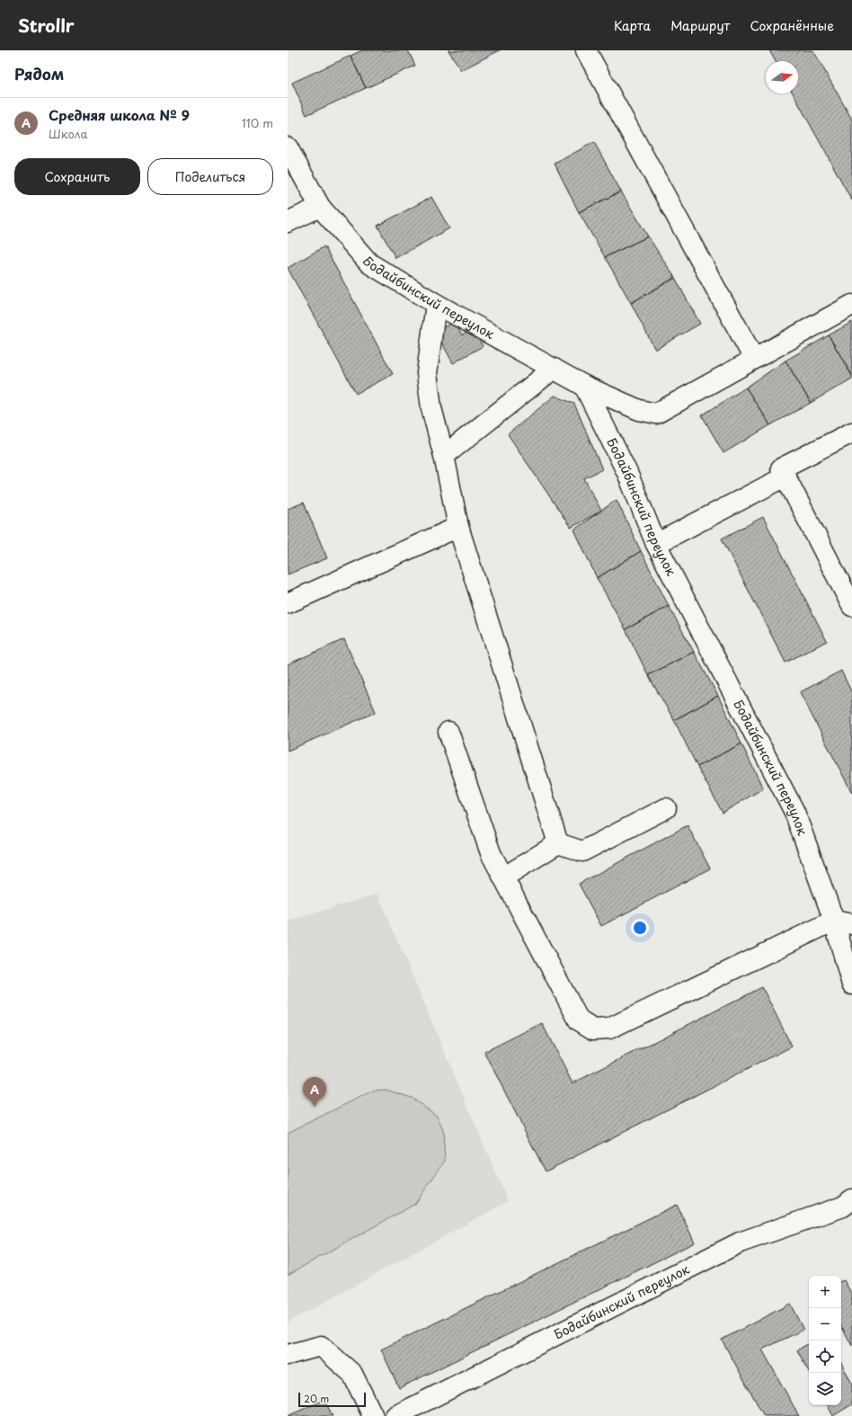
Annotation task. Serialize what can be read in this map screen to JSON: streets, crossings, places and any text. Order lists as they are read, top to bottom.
{
  "streets": {
    "street": ["Бодайбинский переулок"]
  },
  "scale_bar": "20 m",
  "north": "right",
  "page": {
    "header": "Strollr",
    "nav": ["Карта", "Маршрут", "Сохранённые"],
    "heading": "Рядом",
    "list": [
      {
        "mark": "A",
        "name": "Средняя школа № 9",
        "note": "Школа",
        "value": "110 m"
      }
    ],
    "buttons": ["Сохранить", "Поделиться"],
    "pins": "A",
    "map_buttons": ["+", "−"],
    "scale": "20 m"
  }
}
